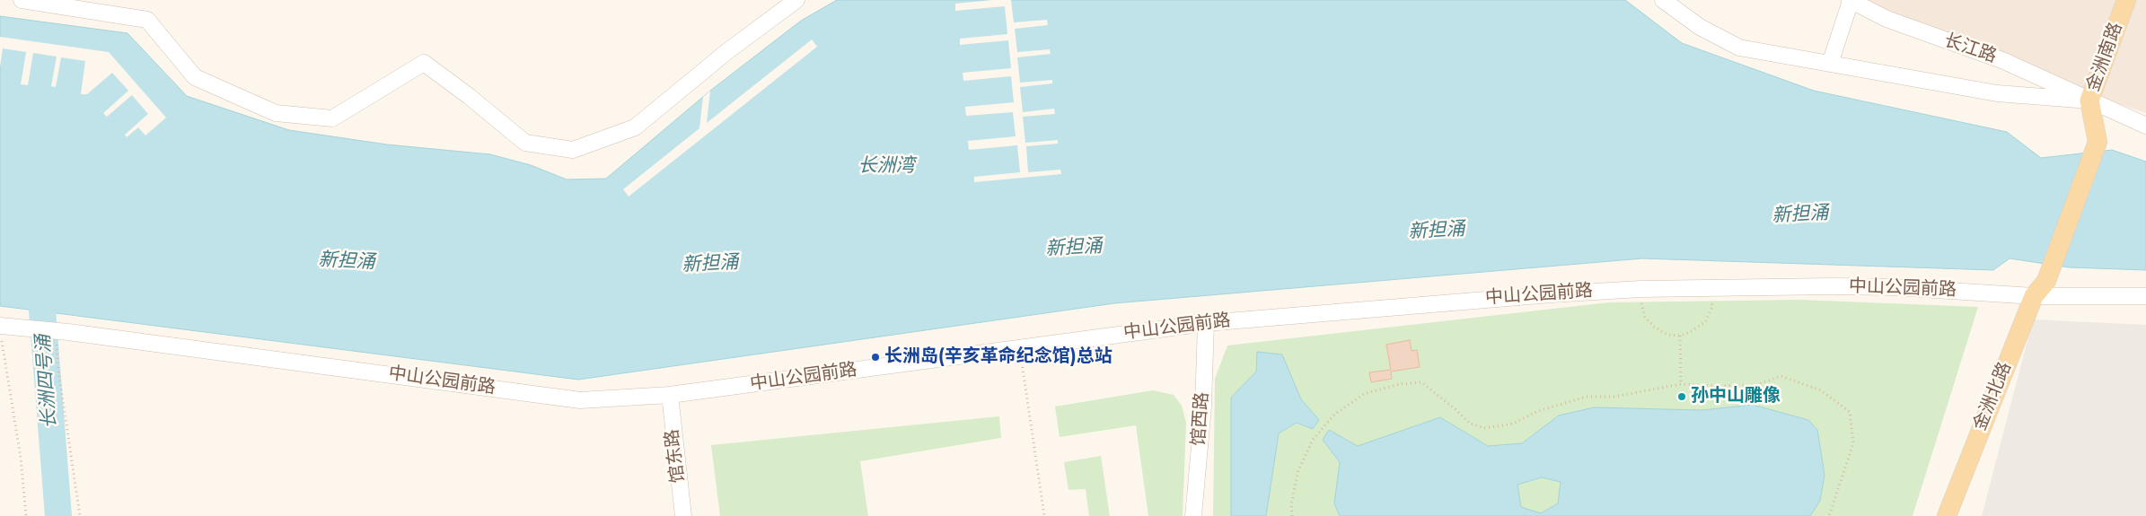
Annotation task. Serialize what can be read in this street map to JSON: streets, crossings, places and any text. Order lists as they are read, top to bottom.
{
  "streets": {
    "main road": ["金洲南路", "金洲北路"],
    "street": [
      "长江路",
      "中山公园前路",
      "馆西路",
      "馆东路"
    ]
  },
  "crossings": [
    ["长江路", "金洲南路"],
    ["金洲南路", "金洲北路"],
    ["中山公园前路", "金洲北路"],
    ["中山公园前路", "馆西路"],
    ["中山公园前路", "馆东路"]
  ],
  "water": ["长洲湾", "新担涌", "长洲四号涌"],
  "places": ["长洲岛(辛亥革命纪念馆)总站", "孙中山雕像"]
}
